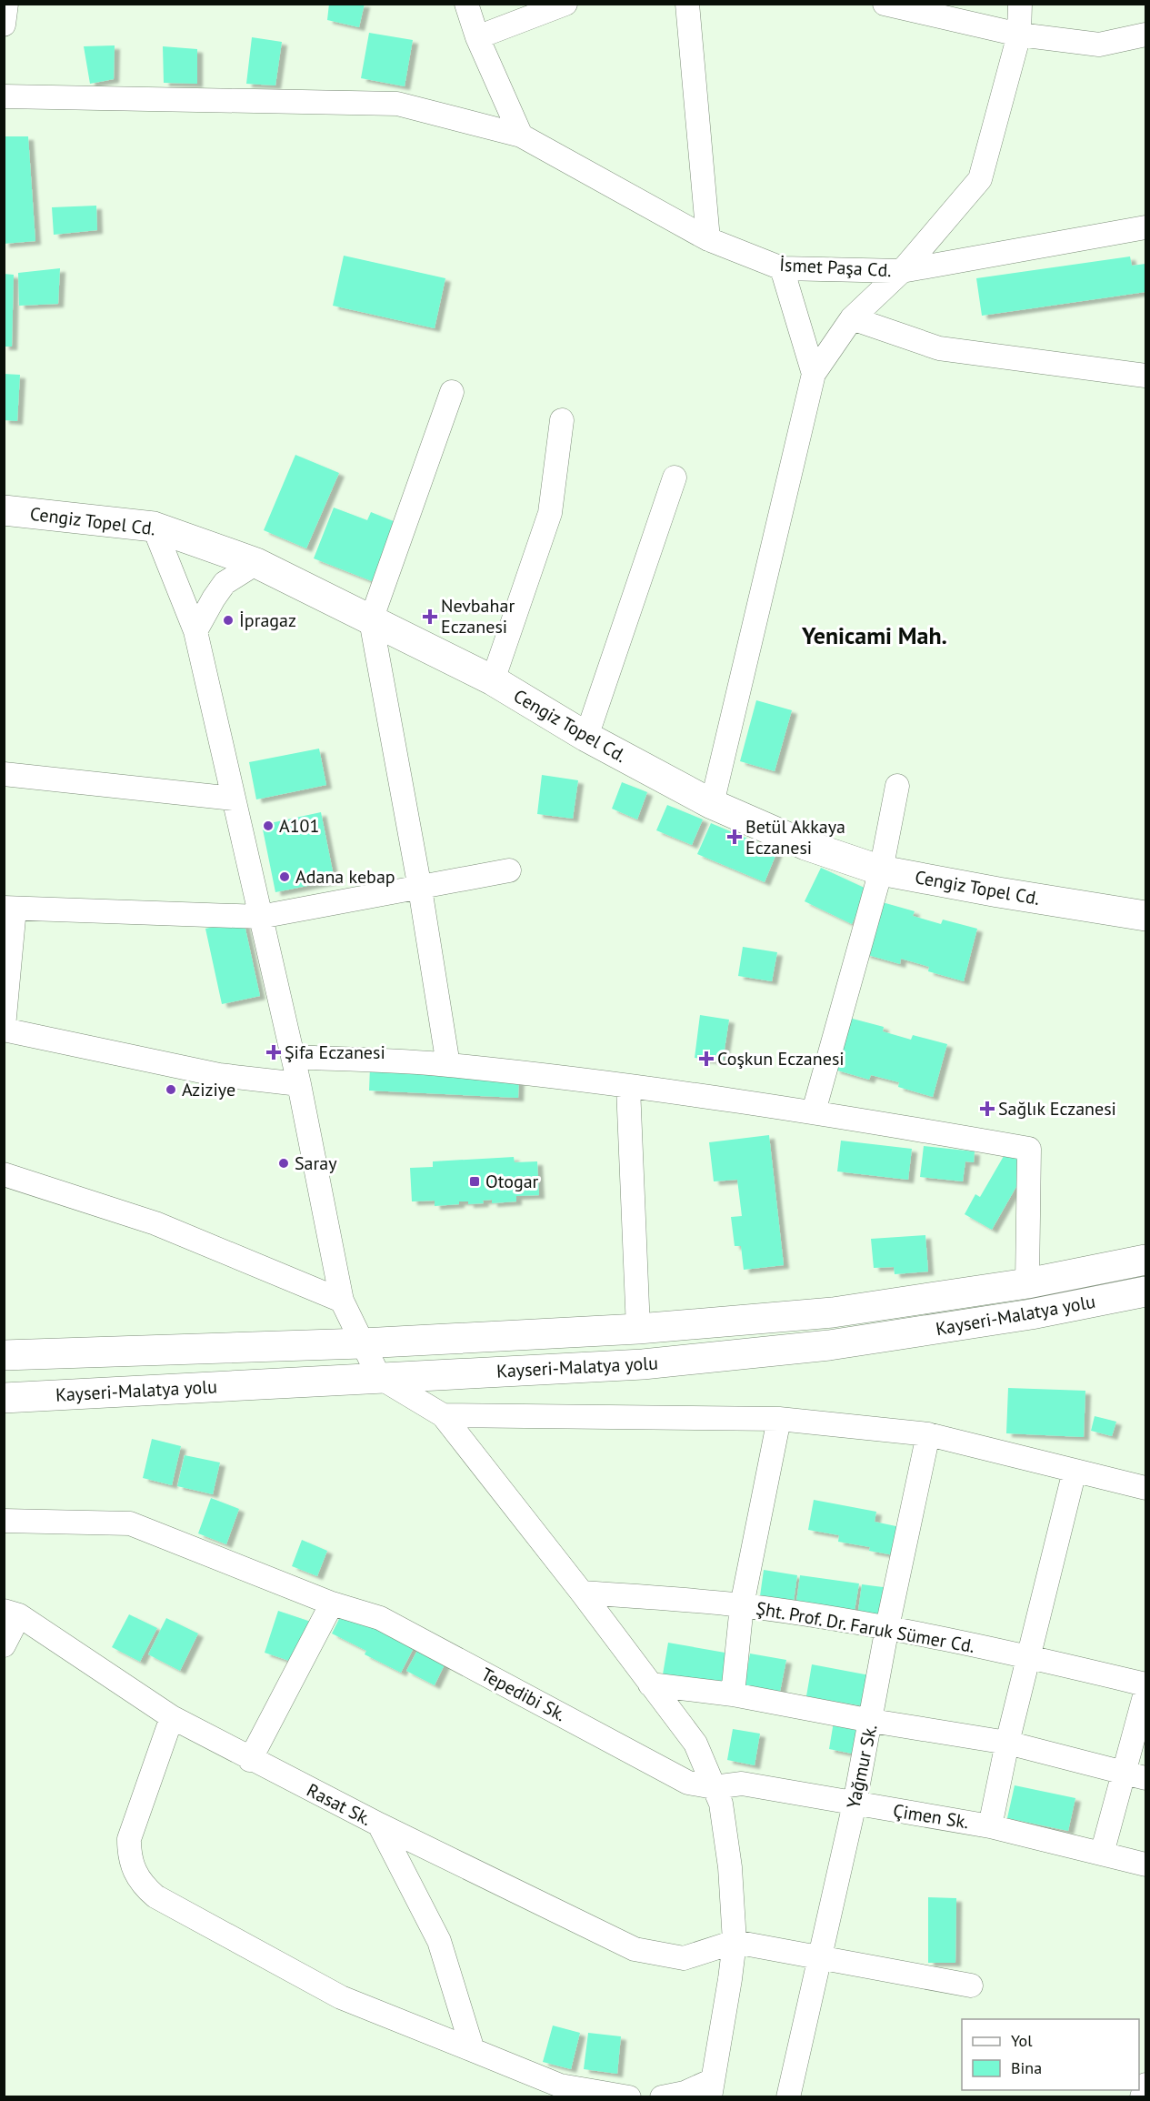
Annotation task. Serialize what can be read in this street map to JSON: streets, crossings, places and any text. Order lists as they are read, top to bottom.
{
  "streets": {
    "main road": ["Cengiz Topel Cd.", "Kayseri-Malatya yolu"],
    "street": [
      "İsmet Paşa Cd.",
      "Şht. Prof. Dr. Faruk Sümer Cd.",
      "Tepedibi Sk.",
      "Yağmur Sk.",
      "Rasat Sk.",
      "Çimen Sk."
    ]
  },
  "crossings": [
    ["Şht. Prof. Dr. Faruk Sümer Cd.", "Yağmur Sk."],
    ["Tepedibi Sk.", "Çimen Sk."],
    ["Yağmur Sk.", "Çimen Sk."]
  ],
  "districts": ["Yenicami Mah."],
  "places": {
    "health": [
      "Nevbahar Eczanesi",
      "Betül Akkaya Eczanesi",
      "Şifa Eczanesi",
      "Coşkun Eczanesi",
      "Sağlık Eczanesi"
    ],
    "other": [
      "İpragaz",
      "A101",
      "Adana kebap",
      "Aziziye",
      "Saray"
    ],
    "transit": ["Otogar"]
  },
  "legend": ["Yol", "Bina"]
}
